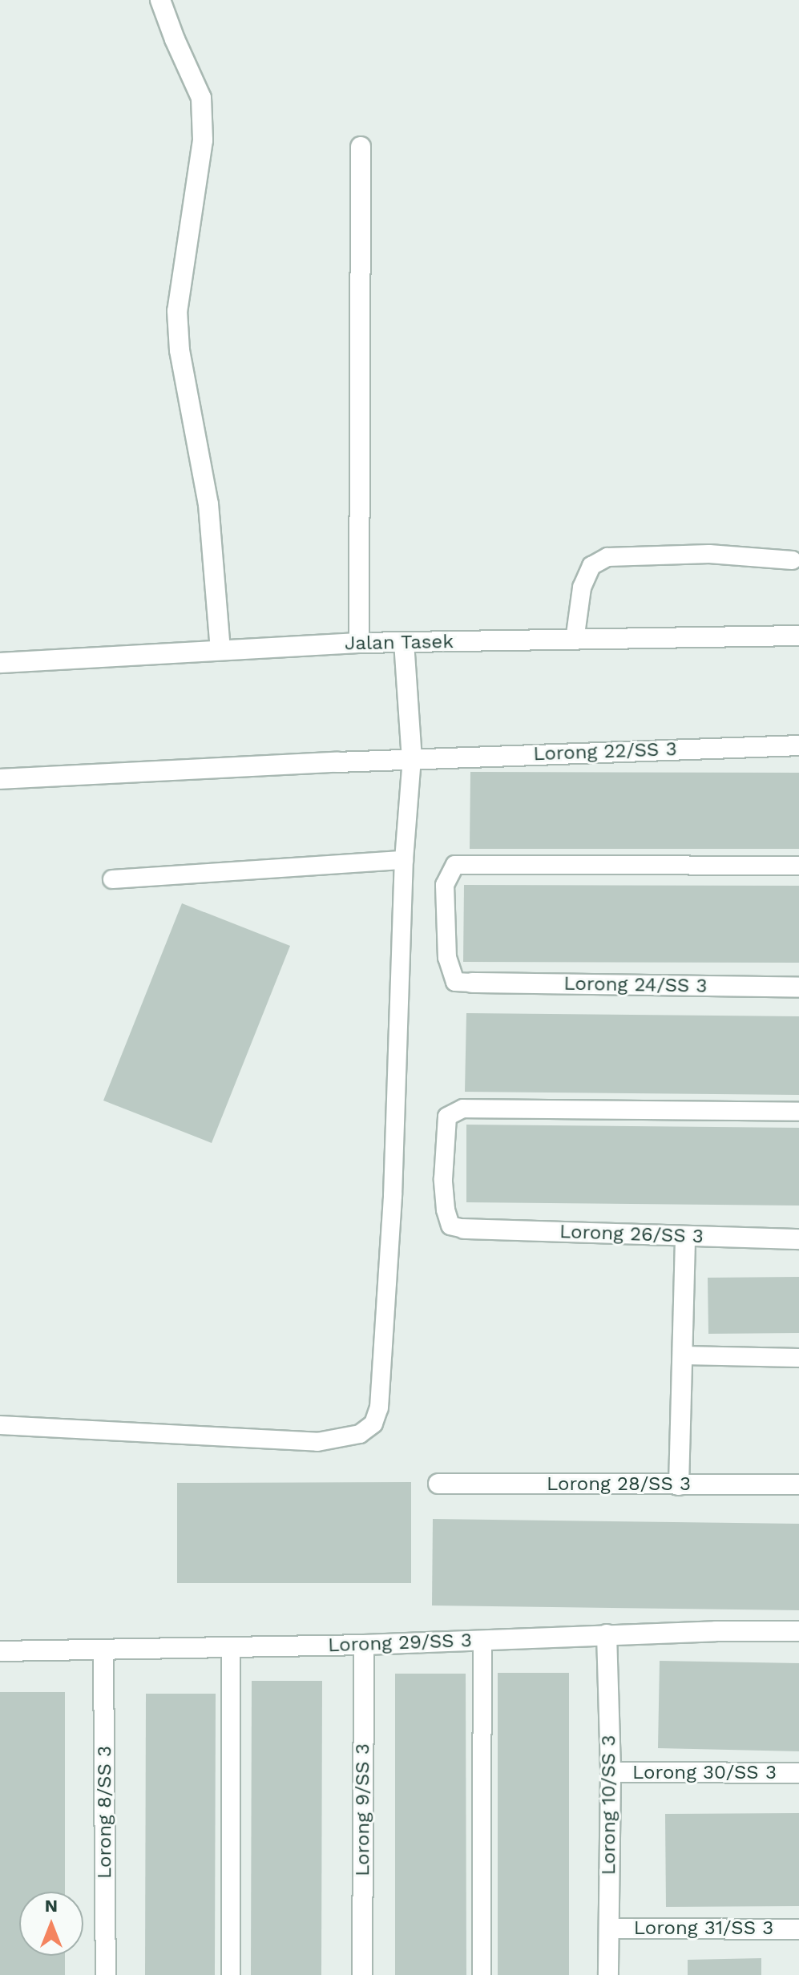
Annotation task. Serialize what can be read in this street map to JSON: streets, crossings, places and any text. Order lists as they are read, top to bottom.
{
  "streets": {
    "street": [
      "Jalan Tasek",
      "Lorong 22/SS 3",
      "Lorong 24/SS 3",
      "Lorong 26/SS 3",
      "Lorong 28/SS 3",
      "Lorong 29/SS 3",
      "Lorong 30/SS 3",
      "Lorong 10/SS 3",
      "Lorong 9/SS 3",
      "Lorong 8/SS 3",
      "Lorong 31/SS 3"
    ]
  },
  "crossings": [
    ["Lorong 29/SS 3", "Lorong 10/SS 3"],
    ["Lorong 29/SS 3", "Lorong 9/SS 3"],
    ["Lorong 29/SS 3", "Lorong 8/SS 3"],
    ["Lorong 30/SS 3", "Lorong 10/SS 3"],
    ["Lorong 10/SS 3", "Lorong 31/SS 3"]
  ],
  "north": "top"
}
